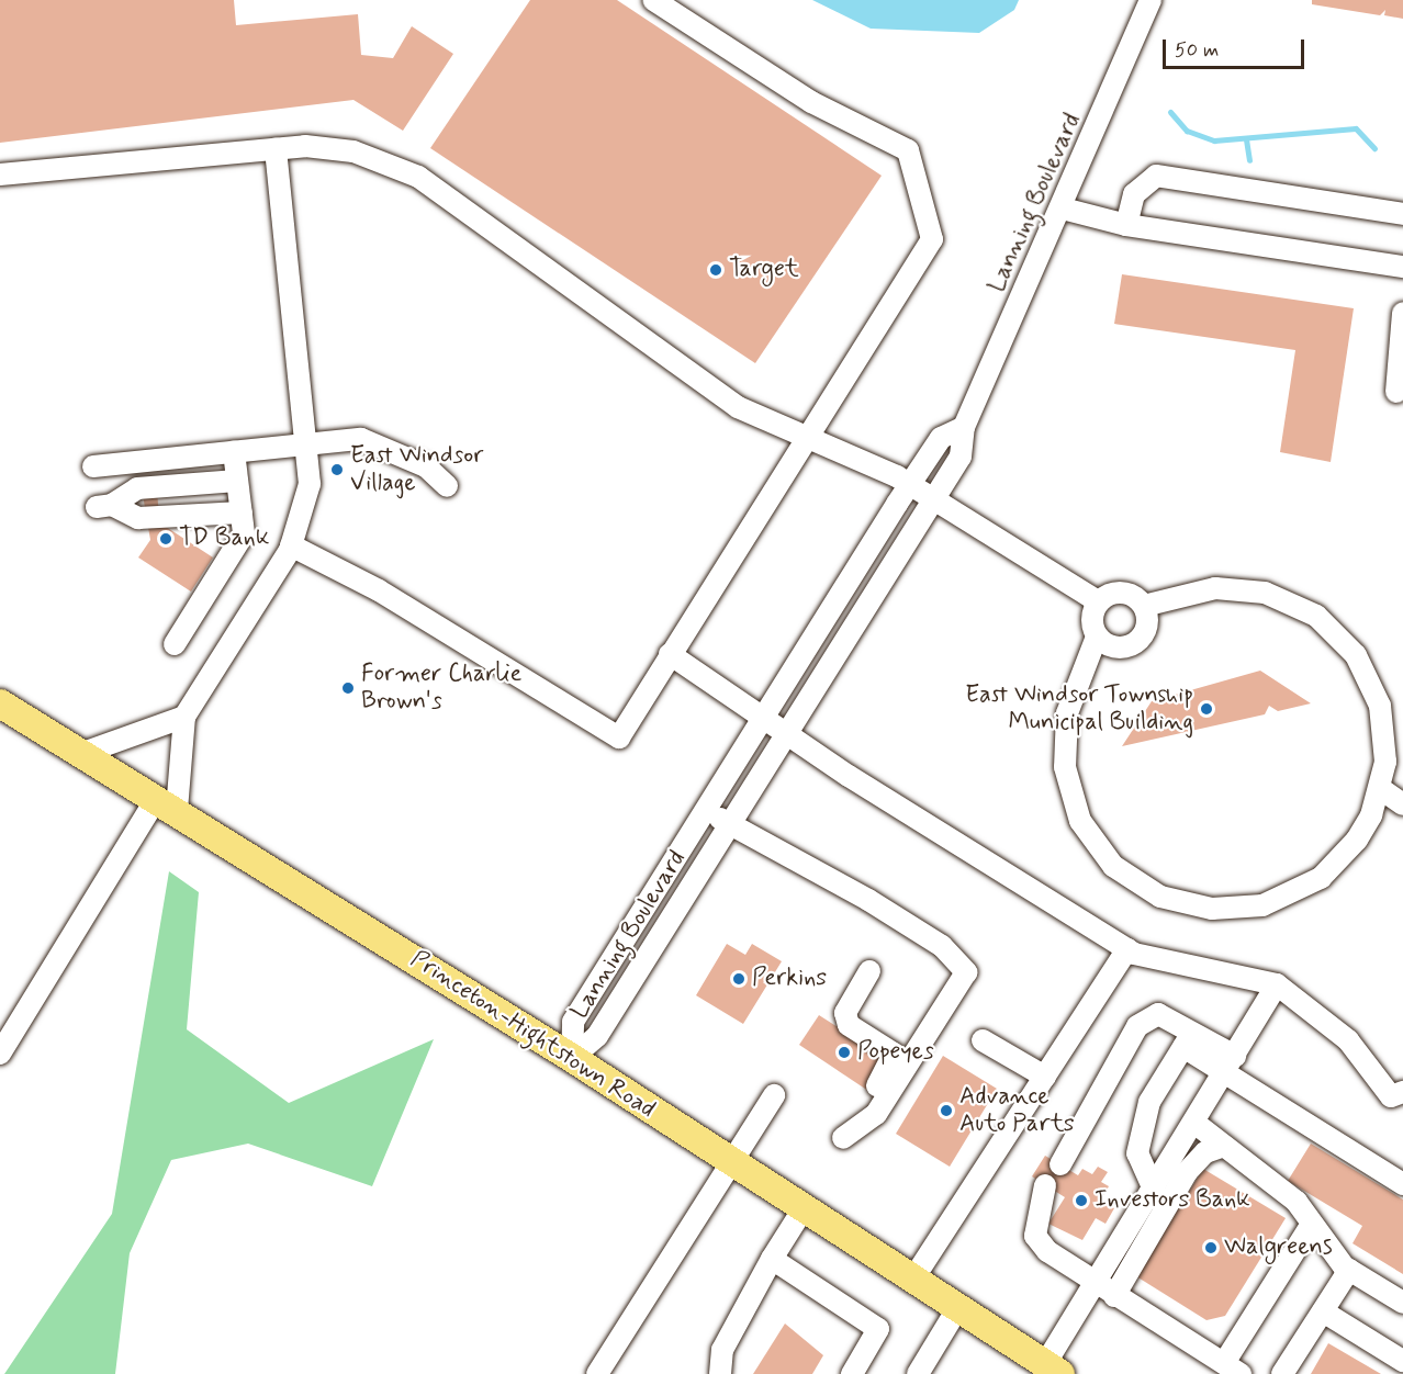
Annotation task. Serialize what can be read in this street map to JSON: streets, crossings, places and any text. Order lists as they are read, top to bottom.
{
  "streets": {
    "main road": ["Princeton-Hightstown Road"],
    "street": ["Lanning Boulevard"]
  },
  "crossings": [
    ["Lanning Boulevard", "Princeton-Hightstown Road"]
  ],
  "places": [
    "Target",
    "East Windsor Village",
    "TD Bank",
    "Former Charlie Brown's",
    "East Windsor Township Municipal Building",
    "Perkins",
    "Popeyes",
    "Advance Auto Parts",
    "Investors Bank",
    "Walgreens"
  ],
  "scale_bar": "50 m"
}
